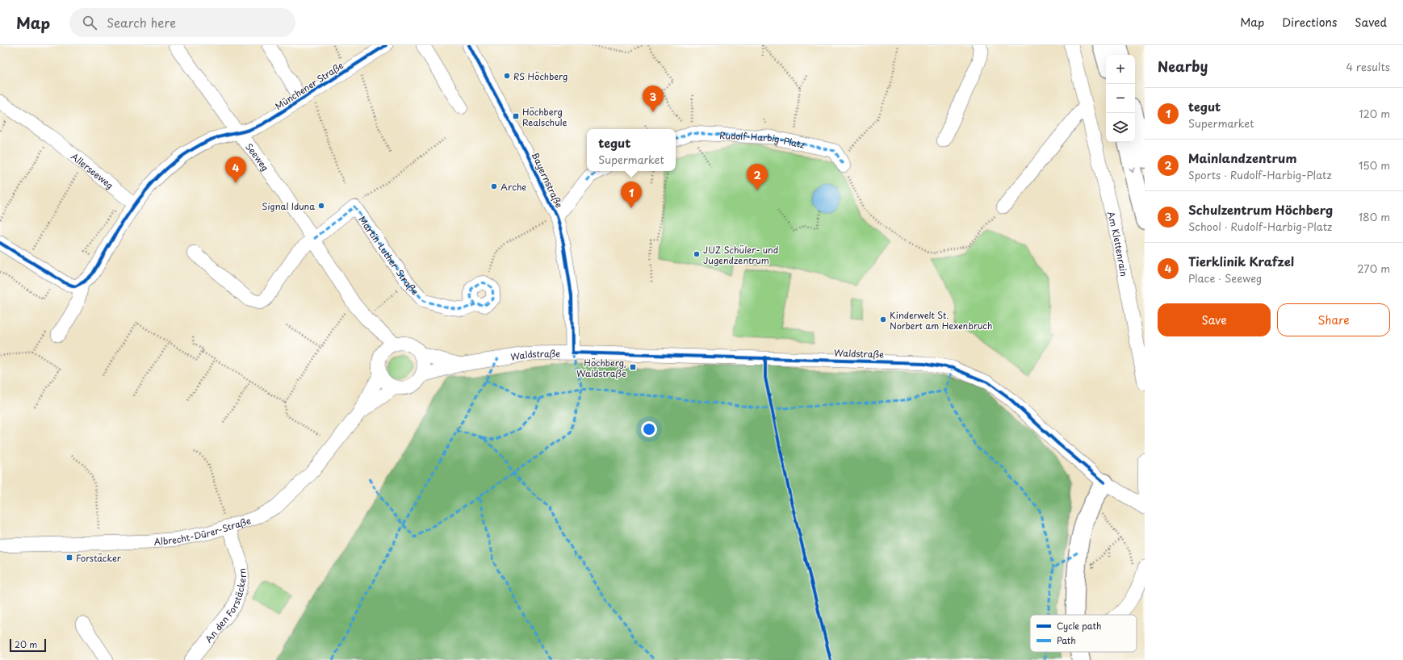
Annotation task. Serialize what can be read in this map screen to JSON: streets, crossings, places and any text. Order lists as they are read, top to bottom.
{
  "streets": {
    "street": [
      "Münchener Straße",
      "Rudolf-Harbig-Platz",
      "Seeweg",
      "Allerseeweg",
      "Bayernstraße",
      "Am Klettenrain",
      "Martin-Luther-Straße",
      "Waldstraße",
      "Albrecht-Dürer-Straße",
      "An den Forstäckern"
    ]
  },
  "crossings": [
    ["Münchener Straße", "Seeweg"],
    ["Münchener Straße", "Allerseeweg"],
    ["Seeweg", "Martin-Luther-Straße"],
    ["Seeweg", "Waldstraße"],
    ["Seeweg", "Albrecht-Dürer-Straße"],
    ["Bayernstraße", "Waldstraße"],
    ["Waldstraße", "Albrecht-Dürer-Straße"],
    ["Albrecht-Dürer-Straße", "An den Forstäckern"]
  ],
  "places": {
    "other": [
      "RS Höchberg",
      "Arche",
      "Signal Iduna",
      "JUZ Schüler- und Jugendzentrum",
      "Kinderwelt St. Norbert am Hexenbruch"
    ],
    "transit": ["Höchberg Realschule", "Höchberg, Waldstraße", "Forstäcker"]
  },
  "legend": ["Cycle path", "Path"],
  "scale_bar": "20 m",
  "page": {
    "header": "Map",
    "search": "Search here",
    "nav": ["Map", "Directions", "Saved"],
    "heading": ["Nearby", "4 results"],
    "map_buttons": ["+", "−"],
    "pins": [
      "3",
      "4",
      "2",
      "1"
    ],
    "list": [
      {
        "mark": "1",
        "name": "tegut",
        "note": "Supermarket",
        "value": "120 m"
      },
      {
        "mark": "2",
        "name": "Mainlandzentrum",
        "note": "Sports · Rudolf-Harbig-Platz",
        "value": "150 m"
      },
      {
        "mark": "3",
        "name": "Schulzentrum Höchberg",
        "note": "School · Rudolf-Harbig-Platz",
        "value": "180 m"
      },
      {
        "mark": "4",
        "name": "Tierklinik Krafzel",
        "note": "Place · Seeweg",
        "value": "270 m"
      }
    ],
    "popup": ["tegut", "Supermarket"],
    "buttons": ["Save", "Share"],
    "scale": "20 m"
  }
}
